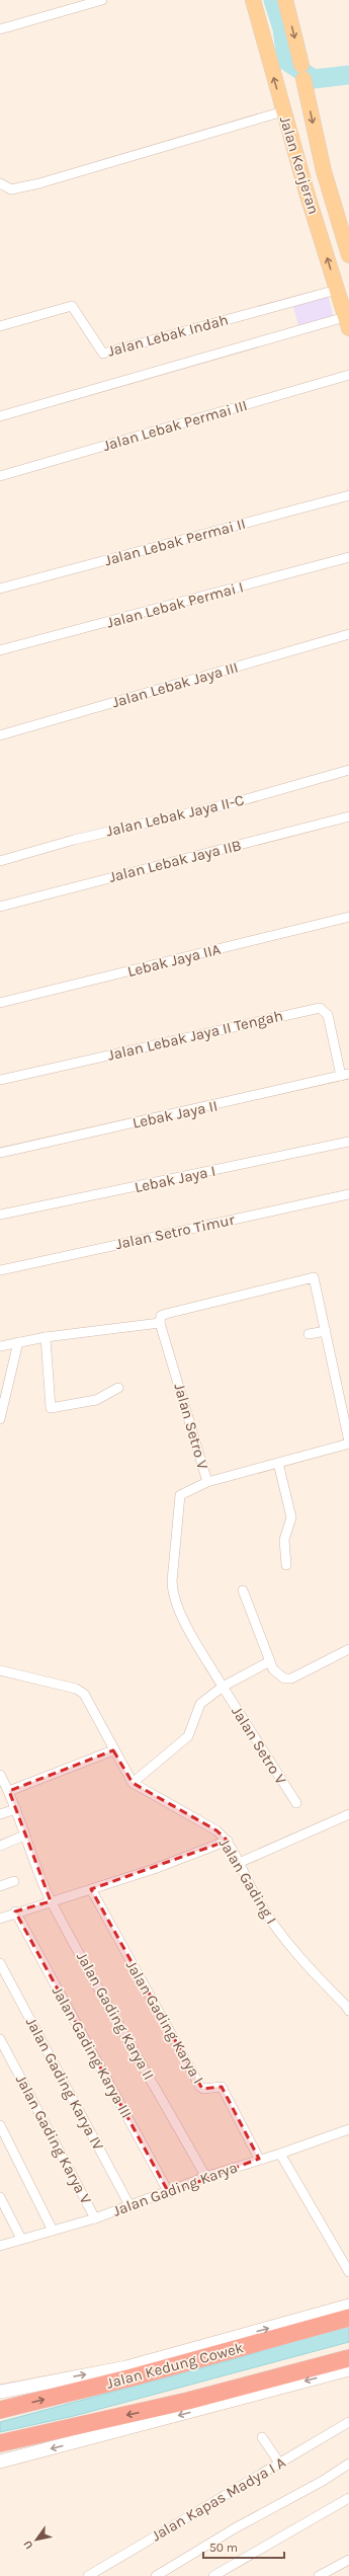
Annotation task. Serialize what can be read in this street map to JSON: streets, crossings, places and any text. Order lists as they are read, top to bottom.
{
  "streets": {
    "highway": ["Jalan Kedung Cowek"],
    "main road": ["Jalan Kenjeran"],
    "street": [
      "Jalan Lebak Indah",
      "Jalan Lebak Permai III",
      "Jalan Lebak Permai II",
      "Jalan Lebak Permai I",
      "Jalan Lebak Jaya III",
      "Jalan Lebak Jaya II-C",
      "Jalan Lebak Jaya IIB",
      "Lebak Jaya IIA",
      "Jalan Lebak Jaya II Tengah",
      "Lebak Jaya II",
      "Lebak Jaya I",
      "Jalan Setro Timur",
      "Jalan Setro V",
      "Jalan Gading I",
      "Jalan Gading Karya II",
      "Jalan Gading Karya I",
      "Jalan Gading Karya III",
      "Jalan Gading Karya IV",
      "Jalan Gading Karya V",
      "Jalan Gading Karya",
      "Jalan Kapas Madya I A"
    ]
  },
  "crossings": [
    ["Jalan Kenjeran", "Jalan Lebak Indah"],
    ["Jalan Lebak Jaya II Tengah", "Lebak Jaya II"],
    ["Jalan Gading Karya II", "Jalan Gading Karya"],
    ["Jalan Gading Karya I", "Jalan Gading Karya"],
    ["Jalan Gading Karya III", "Jalan Gading Karya"],
    ["Jalan Gading Karya IV", "Jalan Gading Karya"],
    ["Jalan Gading Karya V", "Jalan Gading Karya"]
  ],
  "scale_bar": "50 m",
  "north": "bottom left"
}
